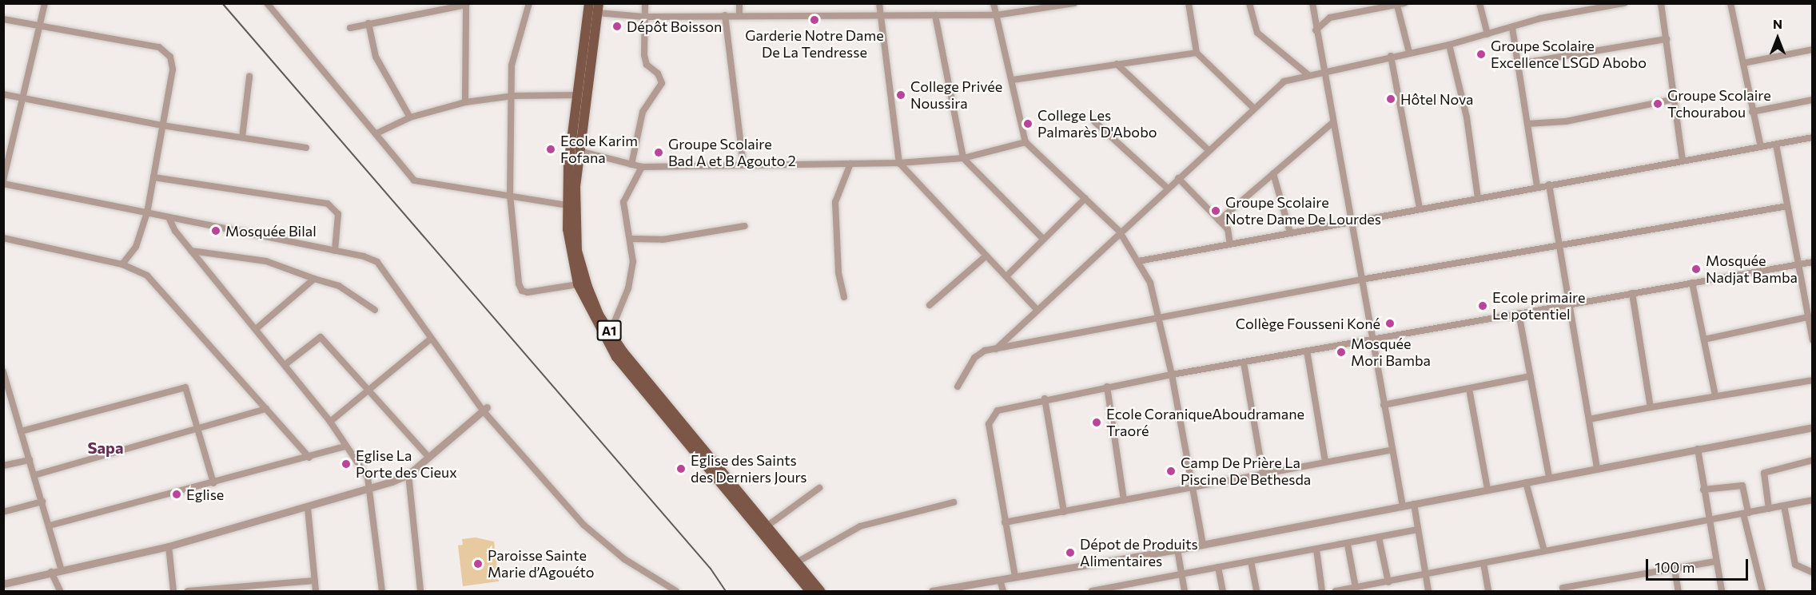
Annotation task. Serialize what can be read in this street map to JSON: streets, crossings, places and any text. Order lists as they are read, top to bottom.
{
  "streets": {
    "main road": ["A1"]
  },
  "districts": ["Sapa"],
  "places": [
    "Garderie Notre Dame De La Tendresse",
    "Dépôt Boisson",
    "Groupe Scolaire Excellence LSGD Abobo",
    "College Privée Noussira",
    "Hôtel Nova",
    "Groupe Scolaire Tchourabou",
    "College Les Palmarès D'Abobo",
    "Ecole Karim Fofana",
    "Groupe Scolaire Bad A et B Agouto 2",
    "Groupe Scolaire Notre Dame De Lourdes",
    "Mosquée Bilal",
    "Mosquée Nadjat Bamba",
    "Ecole primaire Le potentiel",
    "Collège Fousseni Koné",
    "Mosquée Mori Bamba",
    "Ecole CoraniqueAboudramane Traoré",
    "Eglise La Porte des Cieux",
    "Eglise des Saints des Derniers Jours",
    "Camp De Prière La Piscine De Bethesda",
    "Eglise",
    "Dépot de Produits Alimentaires",
    "Paroisse Sainte Marie d’Agouéto"
  ],
  "scale_bar": "100 m",
  "north": "top"
}
